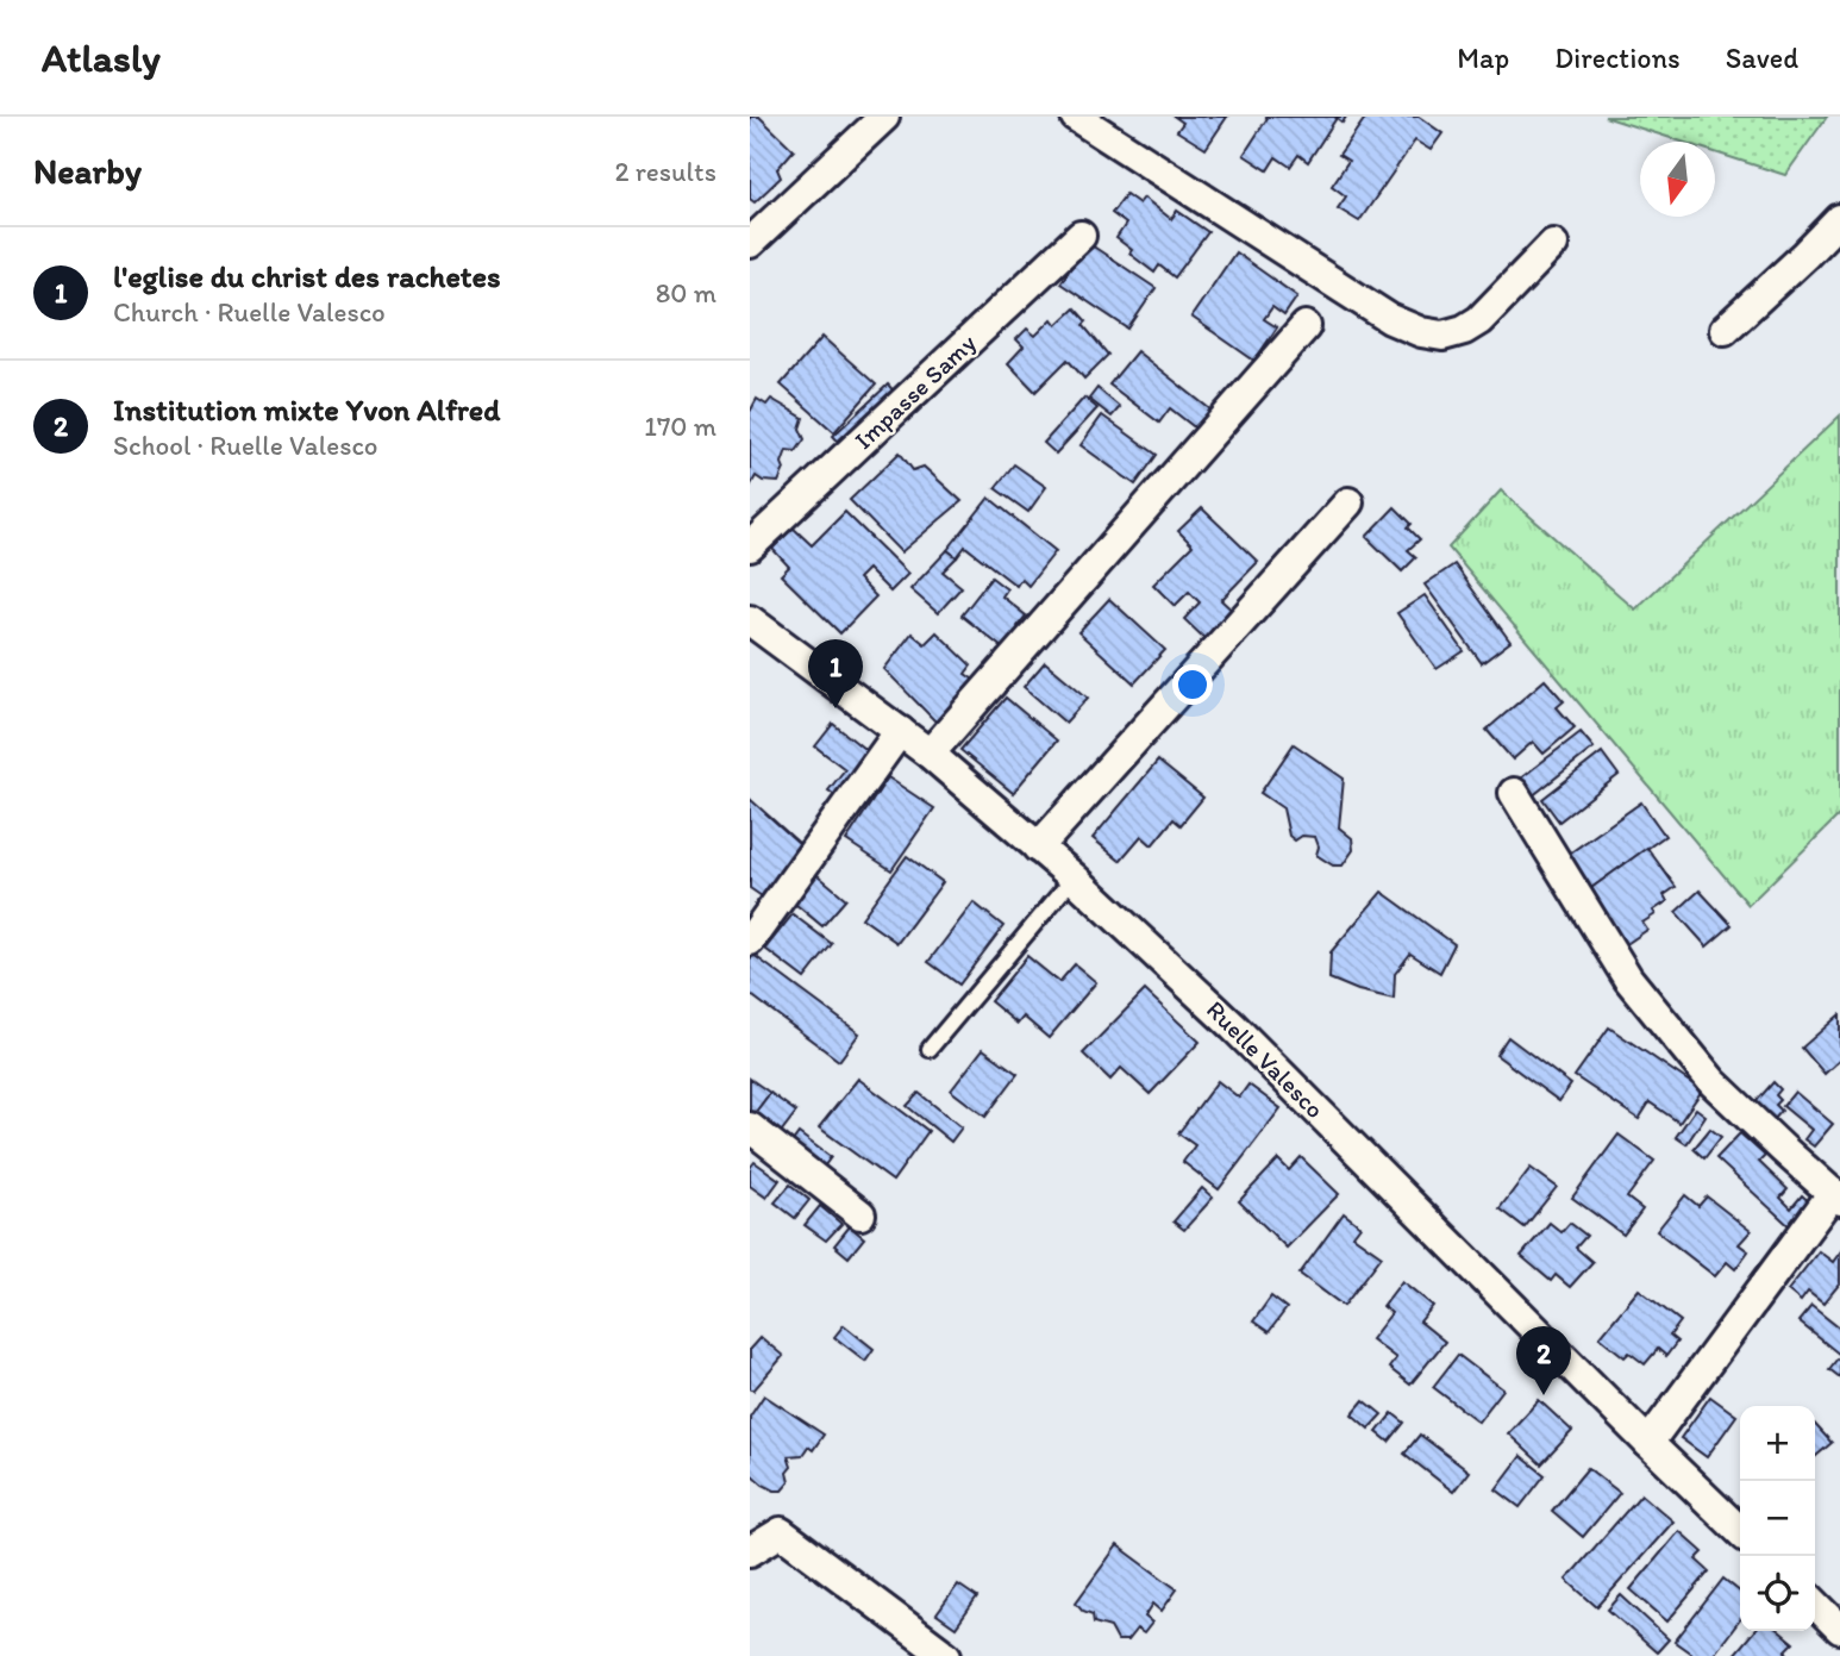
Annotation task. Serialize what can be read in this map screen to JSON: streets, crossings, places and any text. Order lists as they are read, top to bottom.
{
  "streets": {
    "street": ["Impasse Samy", "Ruelle Valesco"]
  },
  "north": "bottom",
  "page": {
    "header": "Atlasly",
    "nav": ["Map", "Directions", "Saved"],
    "heading": ["Nearby", "2 results"],
    "list": [
      {
        "mark": "1",
        "name": "l'eglise du christ des rachetes",
        "note": "Church · Ruelle Valesco",
        "value": "80 m"
      },
      {
        "mark": "2",
        "name": "Institution mixte Yvon Alfred",
        "note": "School · Ruelle Valesco",
        "value": "170 m"
      }
    ],
    "pins": ["1", "2"],
    "map_buttons": ["+", "−"]
  }
}
